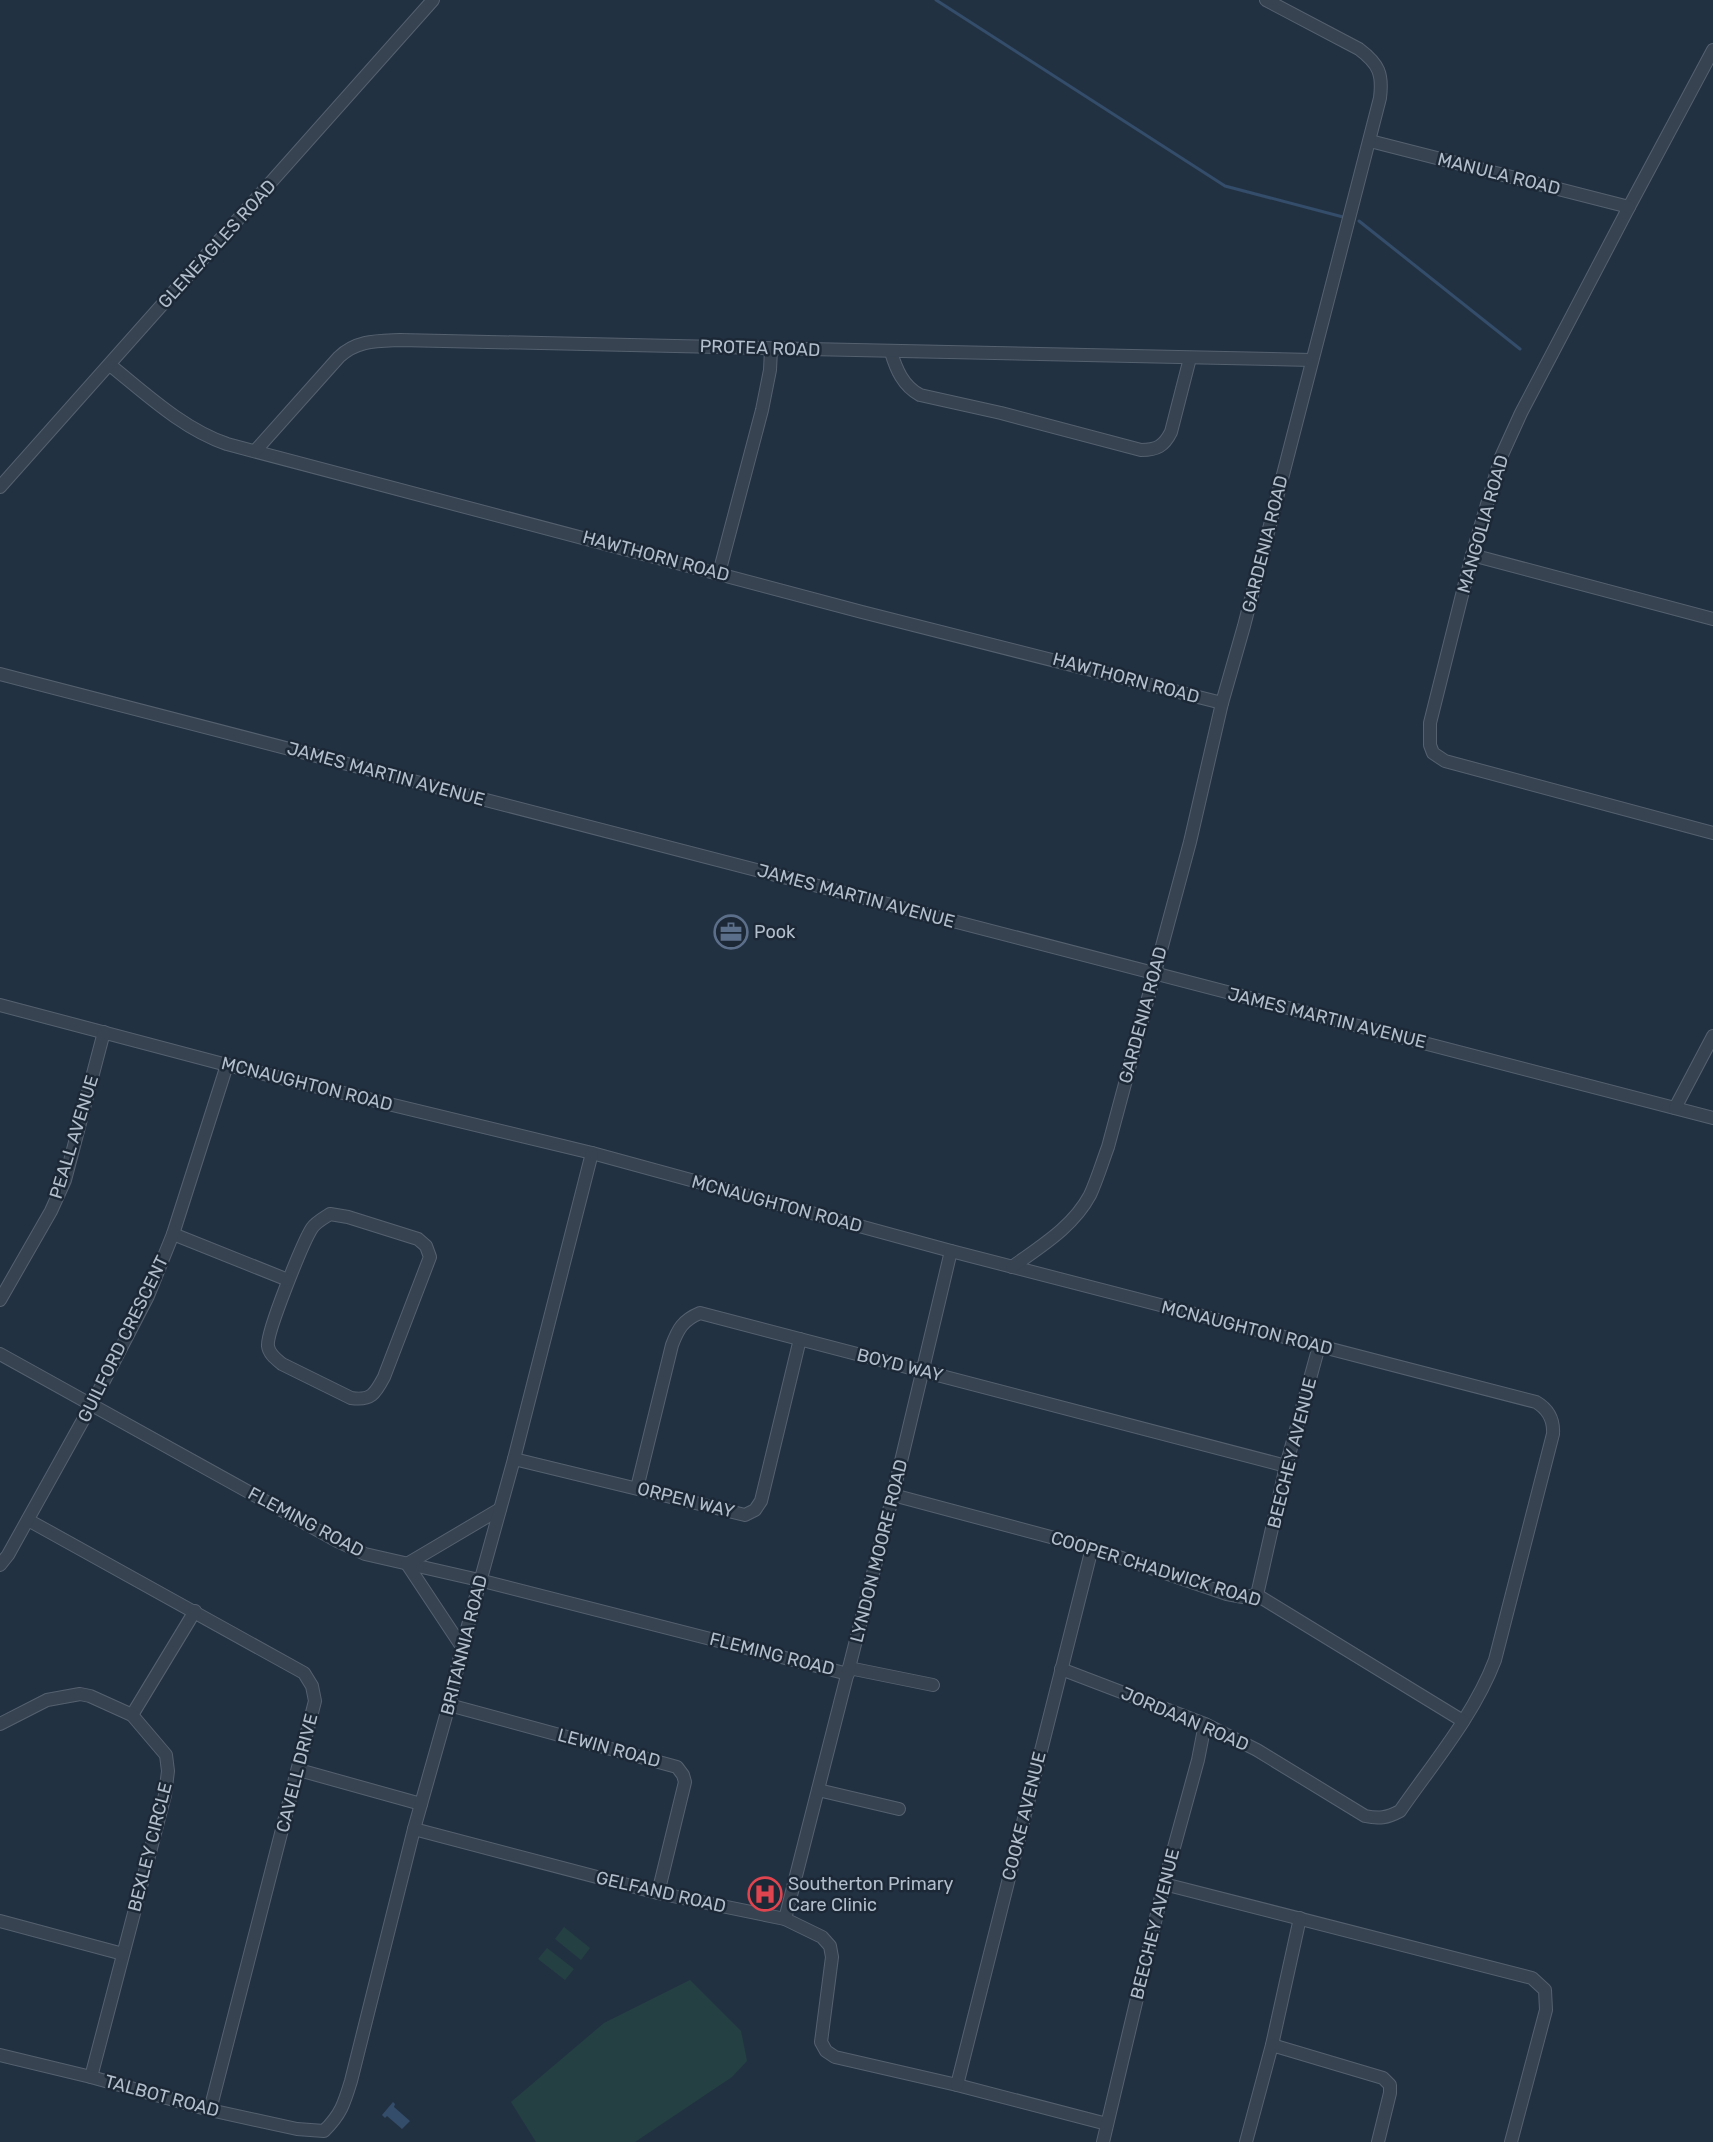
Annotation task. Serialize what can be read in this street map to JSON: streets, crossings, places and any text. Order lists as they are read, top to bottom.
{
  "streets": {
    "street": [
      "MANULA ROAD",
      "GLENEAGLES ROAD",
      "PROTEA ROAD",
      "MANGOLIA ROAD",
      "GARDENIA ROAD",
      "HAWTHORN ROAD",
      "JAMES MARTIN AVENUE",
      "MCNAUGHTON ROAD",
      "PEALL AVENUE",
      "GUILFORD CRESCENT",
      "BOYD WAY",
      "BEECHEY AVENUE",
      "ORPEN WAY",
      "FLEMING ROAD",
      "LYNDON MOORE ROAD",
      "COOPER CHADWICK ROAD",
      "BRITANNIA ROAD",
      "JORDAAN ROAD",
      "LEWIN ROAD",
      "CAVELL DRIVE",
      "COOKE AVENUE",
      "BEXLEY CIRCLE",
      "GELFAND ROAD",
      "TALBOT ROAD"
    ]
  },
  "crossings": [
    ["MANULA ROAD", "MANGOLIA ROAD"],
    ["MANULA ROAD", "GARDENIA ROAD"],
    ["GLENEAGLES ROAD", "HAWTHORN ROAD"],
    ["PROTEA ROAD", "GARDENIA ROAD"],
    ["PROTEA ROAD", "HAWTHORN ROAD"],
    ["GARDENIA ROAD", "HAWTHORN ROAD"],
    ["GARDENIA ROAD", "JAMES MARTIN AVENUE"],
    ["GARDENIA ROAD", "MCNAUGHTON ROAD"],
    ["MCNAUGHTON ROAD", "PEALL AVENUE"],
    ["MCNAUGHTON ROAD", "GUILFORD CRESCENT"],
    ["MCNAUGHTON ROAD", "BEECHEY AVENUE"],
    ["MCNAUGHTON ROAD", "LYNDON MOORE ROAD"],
    ["MCNAUGHTON ROAD", "COOPER CHADWICK ROAD"],
    ["MCNAUGHTON ROAD", "BRITANNIA ROAD"],
    ["MCNAUGHTON ROAD", "JORDAAN ROAD"],
    ["GUILFORD CRESCENT", "FLEMING ROAD"],
    ["GUILFORD CRESCENT", "CAVELL DRIVE"],
    ["BOYD WAY", "BEECHEY AVENUE"],
    ["BOYD WAY", "ORPEN WAY"],
    ["BOYD WAY", "LYNDON MOORE ROAD"],
    ["BEECHEY AVENUE", "COOPER CHADWICK ROAD"],
    ["BEECHEY AVENUE", "JORDAAN ROAD"],
    ["BEECHEY AVENUE", "GELFAND ROAD"],
    ["ORPEN WAY", "BRITANNIA ROAD"],
    ["FLEMING ROAD", "LYNDON MOORE ROAD"],
    ["FLEMING ROAD", "BRITANNIA ROAD"],
    ["LYNDON MOORE ROAD", "COOPER CHADWICK ROAD"],
    ["LYNDON MOORE ROAD", "GELFAND ROAD"],
    ["COOPER CHADWICK ROAD", "JORDAAN ROAD"],
    ["COOPER CHADWICK ROAD", "COOKE AVENUE"],
    ["BRITANNIA ROAD", "LEWIN ROAD"],
    ["BRITANNIA ROAD", "GELFAND ROAD"],
    ["BRITANNIA ROAD", "TALBOT ROAD"],
    ["JORDAAN ROAD", "COOKE AVENUE"],
    ["LEWIN ROAD", "GELFAND ROAD"],
    ["CAVELL DRIVE", "TALBOT ROAD"],
    ["COOKE AVENUE", "GELFAND ROAD"],
    ["BEXLEY CIRCLE", "TALBOT ROAD"]
  ],
  "places": {
    "office": ["Pook"],
    "hospital": ["Southerton Primary Care Clinic"]
  }
}
